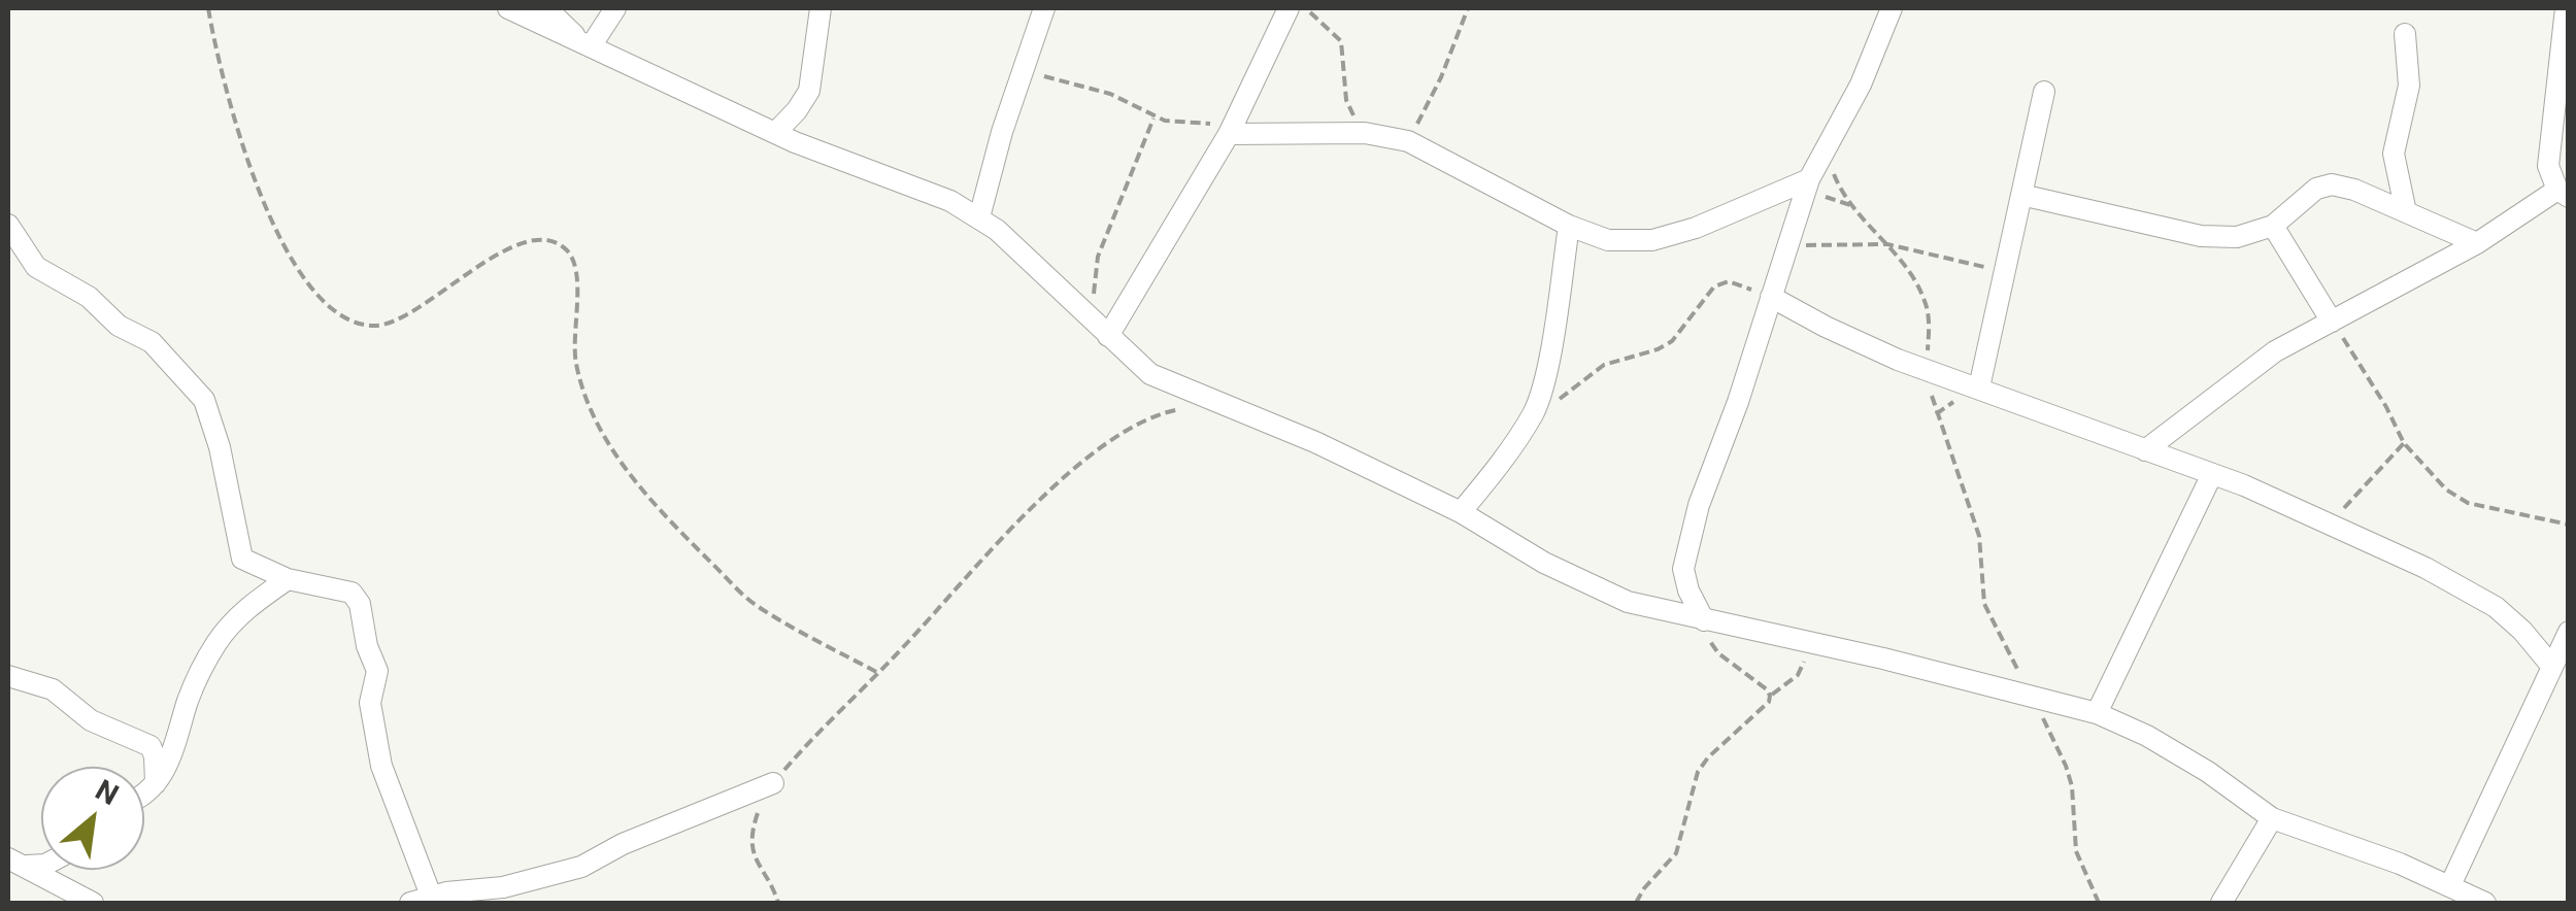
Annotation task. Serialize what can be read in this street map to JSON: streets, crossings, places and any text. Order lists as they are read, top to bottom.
{
  "north": "top right"
}
